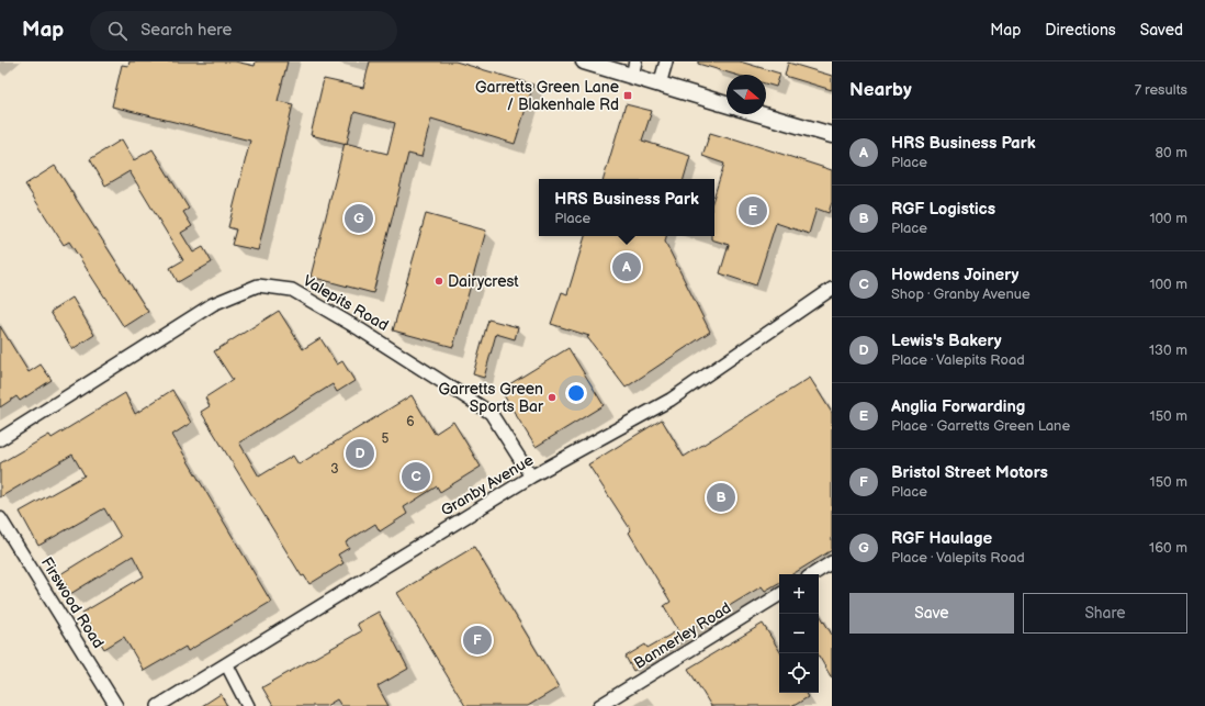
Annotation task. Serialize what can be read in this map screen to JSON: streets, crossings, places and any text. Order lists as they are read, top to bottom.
{
  "streets": {
    "street": [
      "Valepits Road",
      "Granby Avenue",
      "Firswood Road",
      "Bannerley Road"
    ]
  },
  "crossings": [
    ["Valepits Road", "Granby Avenue"]
  ],
  "places": {
    "transit": ["Garretts Green Lane / Blakenhale Rd"],
    "other": ["Dairycrest", "Garretts Green Sports Bar"]
  },
  "house_numbers": ["6", "5", "3"],
  "north": "right",
  "page": {
    "header": "Map",
    "search": "Search here",
    "nav": ["Map", "Directions", "Saved"],
    "heading": ["Nearby", "7 results"],
    "list": [
      {
        "mark": "A",
        "name": "HRS Business Park",
        "note": "Place",
        "value": "80 m"
      },
      {
        "mark": "B",
        "name": "RGF Logistics",
        "note": "Place",
        "value": "100 m"
      },
      {
        "mark": "C",
        "name": "Howdens Joinery",
        "note": "Shop · Granby Avenue",
        "value": "100 m"
      },
      {
        "mark": "D",
        "name": "Lewis's Bakery",
        "note": "Place · Valepits Road",
        "value": "130 m"
      },
      {
        "mark": "E",
        "name": "Anglia Forwarding",
        "note": "Place · Garretts Green Lane",
        "value": "150 m"
      },
      {
        "mark": "F",
        "name": "Bristol Street Motors",
        "note": "Place",
        "value": "150 m"
      },
      {
        "mark": "G",
        "name": "RGF Haulage",
        "note": "Place · Valepits Road",
        "value": "160 m"
      }
    ],
    "popup": ["HRS Business Park", "Place"],
    "pins": [
      "E",
      "G",
      "A",
      "D",
      "C",
      "B",
      "F"
    ],
    "map_buttons": ["+", "−"],
    "buttons": ["Save", "Share"]
  }
}
